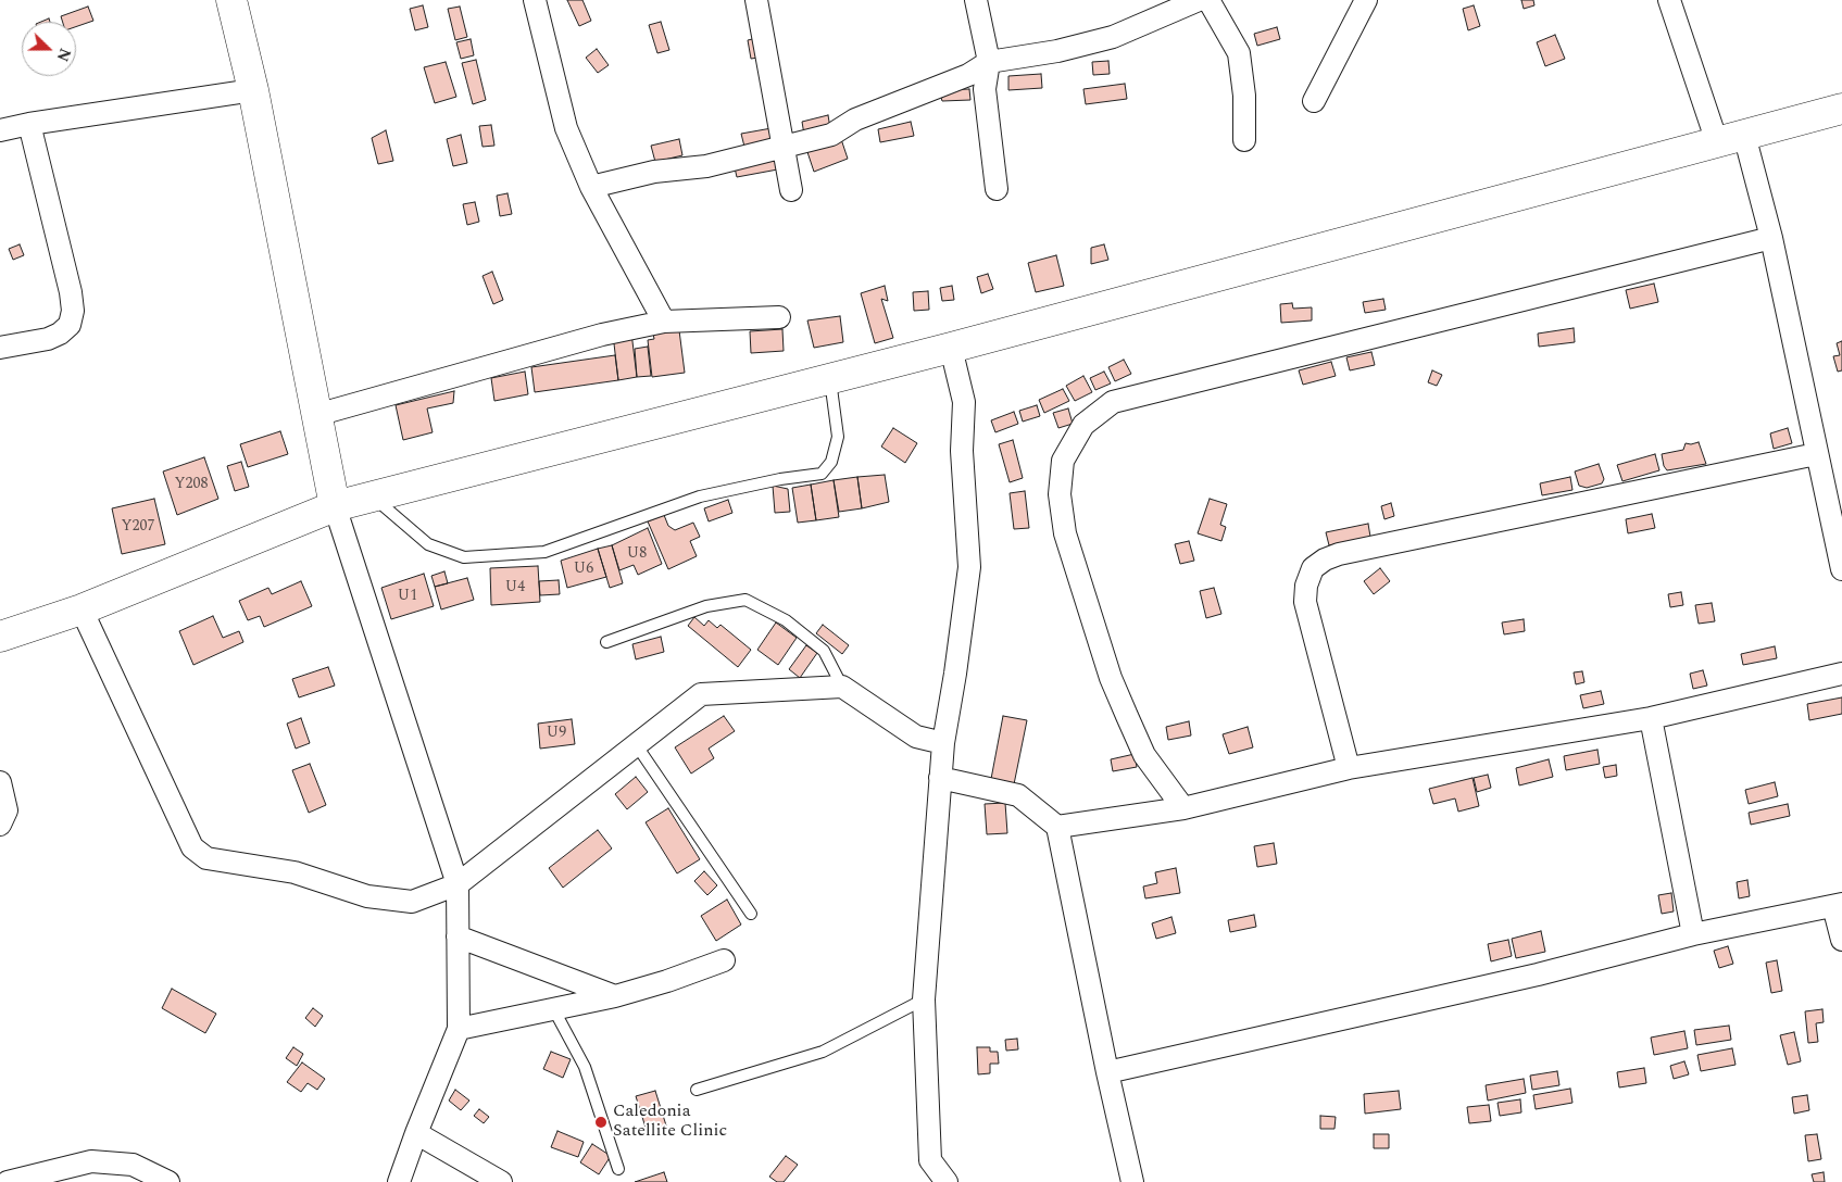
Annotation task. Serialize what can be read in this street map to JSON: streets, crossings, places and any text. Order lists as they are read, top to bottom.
{
  "places": ["Caledonia Satellite Clinic"],
  "house_numbers": [
    "Y208",
    "Y207",
    "U8",
    "U6",
    "U4",
    "U1",
    "U9"
  ],
  "north": "right"
}
